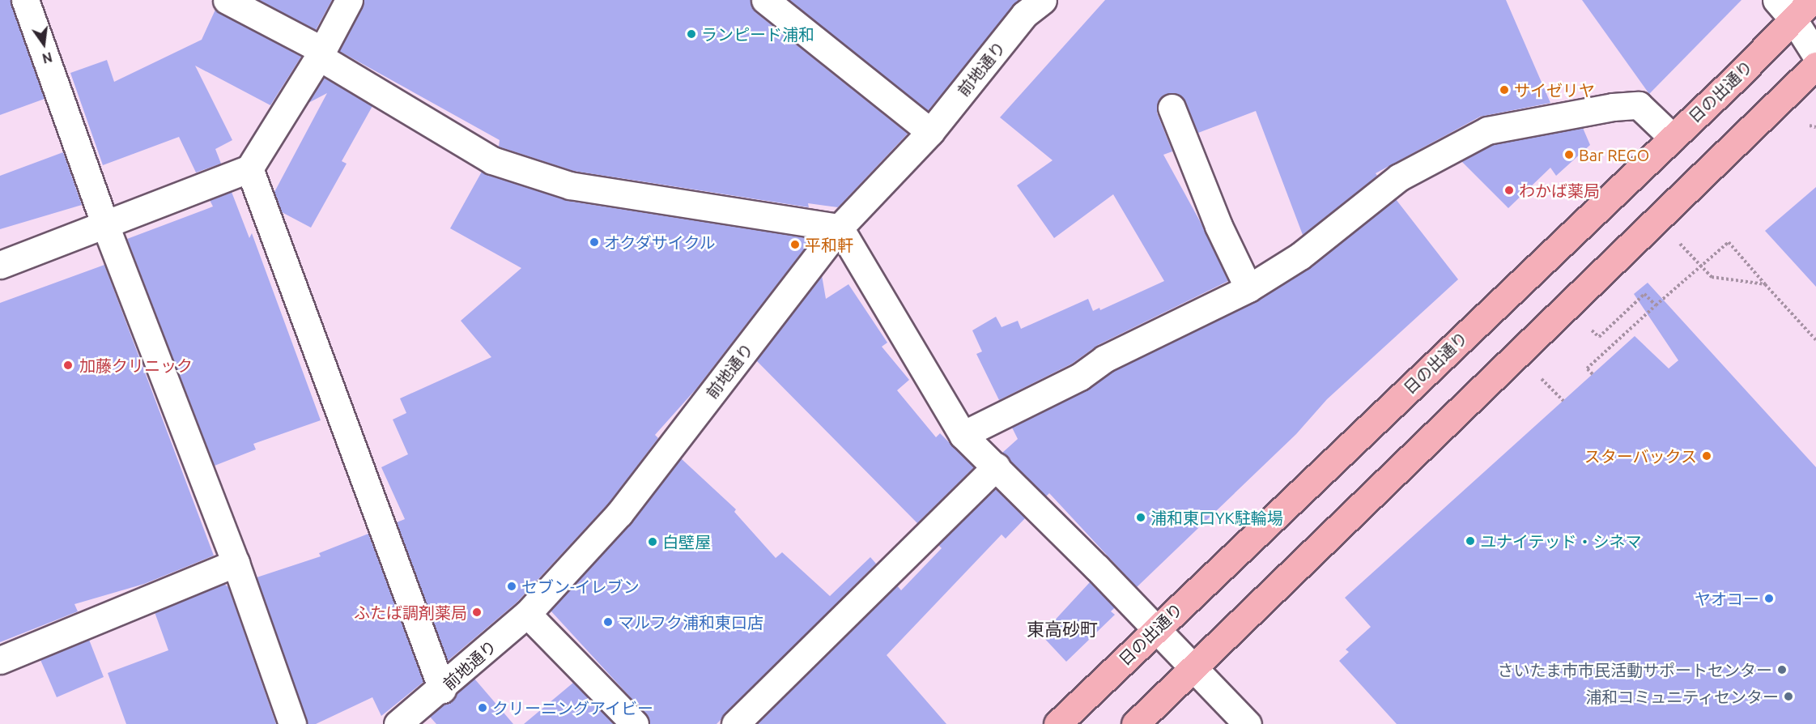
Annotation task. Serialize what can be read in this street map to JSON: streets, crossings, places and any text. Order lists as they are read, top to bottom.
{
  "streets": {
    "main road": ["日の出通り"],
    "street": ["前地通り"]
  },
  "districts": ["東高砂町"],
  "places": [
    "ランピード浦和",
    "サイゼリヤ",
    "Bar REGO",
    "わかば薬局",
    "オクダサイクル",
    "平和軒",
    "加藤クリニック",
    "スターバックス",
    "浦和東口YK駐輪場",
    "ユナイテッド・シネマ",
    "白壁屋",
    "セブン-イレブン",
    "ヤオコー",
    "ふたば調剤薬局",
    "マルフク浦和東口店",
    "さいたま市市民活動サポートセンター",
    "浦和コミュニティセンター",
    "クリーニングアイビー"
  ],
  "north": "bottom"
}
